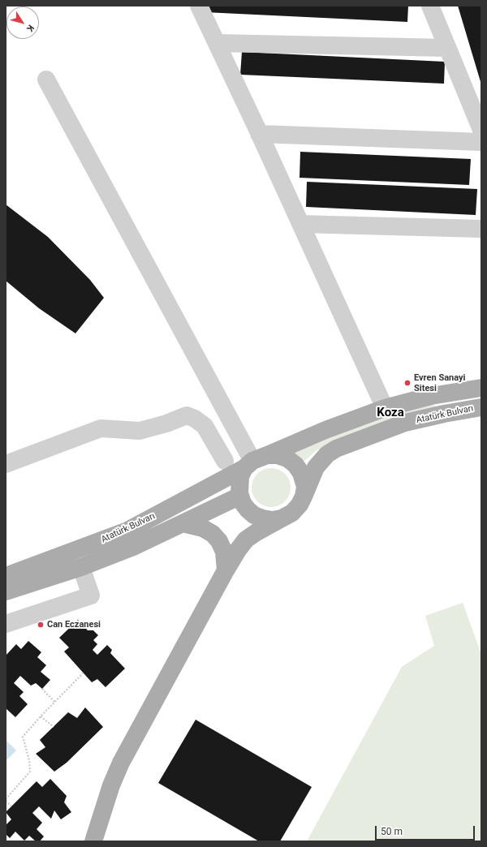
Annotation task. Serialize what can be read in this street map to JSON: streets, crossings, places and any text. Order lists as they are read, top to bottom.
{
  "streets": {
    "main road": ["Atatürk Bulvarı"]
  },
  "districts": ["Koza"],
  "places": ["Evren Sanayi Sitesi", "Can Eczanesi"],
  "scale_bar": "50 m",
  "north": "bottom right"
}
